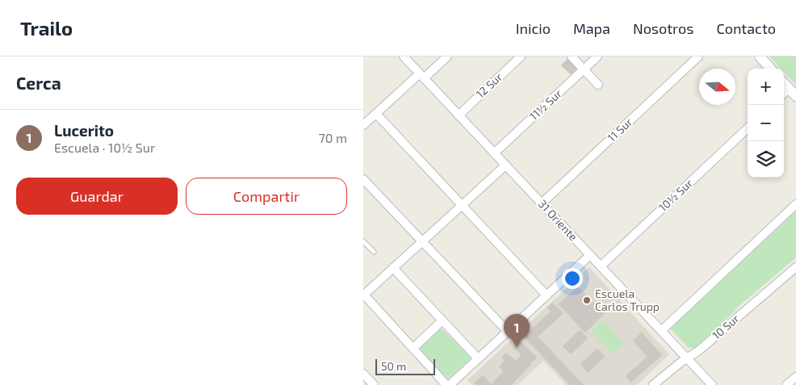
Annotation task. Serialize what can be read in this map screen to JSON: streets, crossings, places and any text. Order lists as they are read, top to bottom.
{
  "streets": {
    "street": [
      "12 Sur",
      "11½ Sur",
      "11 Sur",
      "10½ Sur",
      "31 Oriente",
      "10 Sur"
    ]
  },
  "crossings": [
    ["12 Sur", "31 Oriente"],
    ["11½ Sur", "31 Oriente"],
    ["11 Sur", "31 Oriente"],
    ["10½ Sur", "31 Oriente"],
    ["31 Oriente", "10 Sur"]
  ],
  "places": ["Escuela Carlos Trupp"],
  "scale_bar": "50 m",
  "north": "right",
  "page": {
    "header": "Trailo",
    "nav": [
      "Inicio",
      "Mapa",
      "Nosotros",
      "Contacto"
    ],
    "heading": "Cerca",
    "map_buttons": ["+", "−"],
    "list": [
      {
        "mark": "1",
        "name": "Lucerito",
        "note": "Escuela · 10½ Sur",
        "value": "70 m"
      }
    ],
    "buttons": ["Guardar", "Compartir"],
    "pins": "1",
    "scale": "50 m"
  }
}
